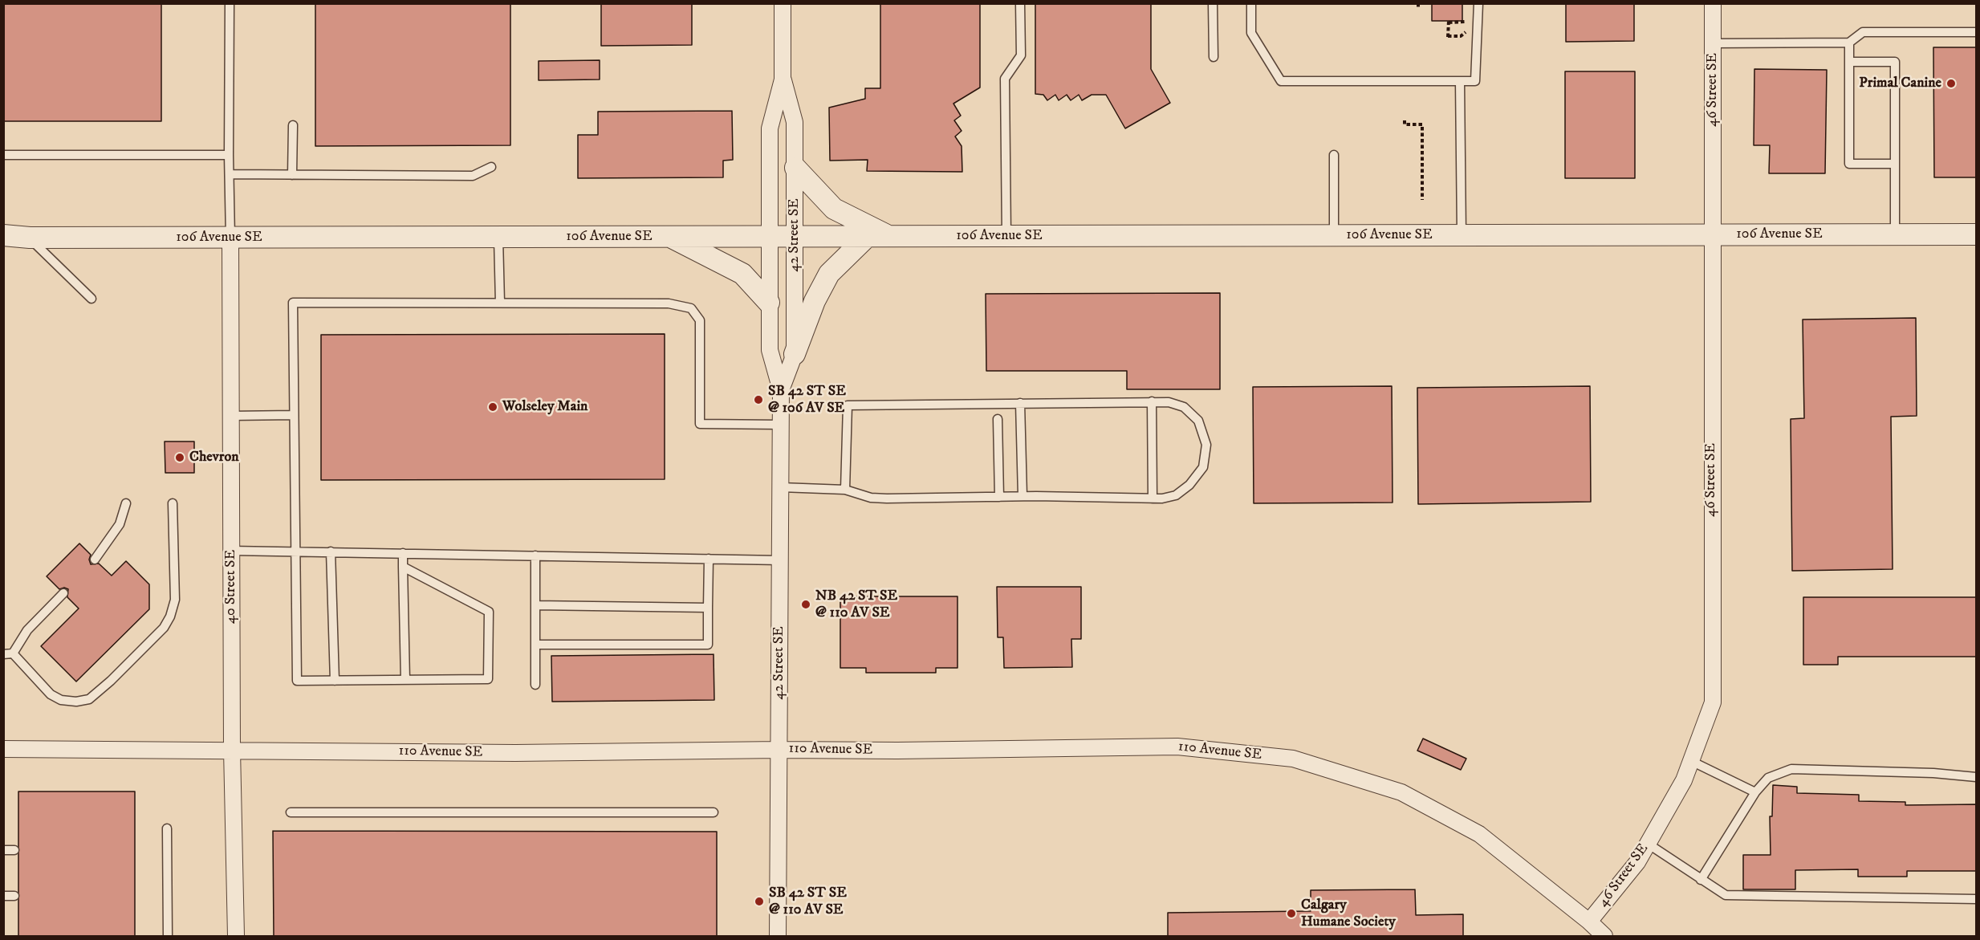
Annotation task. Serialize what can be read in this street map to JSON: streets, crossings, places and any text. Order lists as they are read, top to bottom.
{
  "streets": {
    "street": [
      "46 Street SE",
      "106 Avenue SE",
      "42 Street SE",
      "40 Street SE",
      "110 Avenue SE"
    ]
  },
  "crossings": [
    ["46 Street SE", "106 Avenue SE"],
    ["46 Street SE", "110 Avenue SE"],
    ["106 Avenue SE", "42 Street SE"],
    ["106 Avenue SE", "40 Street SE"],
    ["42 Street SE", "110 Avenue SE"],
    ["40 Street SE", "110 Avenue SE"]
  ],
  "places": [
    "Primal Canine",
    "SB 42 ST SE @ 106 AV SE",
    "Wolseley Main",
    "Chevron",
    "NB 42 ST SE @ 110 AV SE",
    "SB 42 ST SE @ 110 AV SE",
    "Calgary Humane Society"
  ]
}
